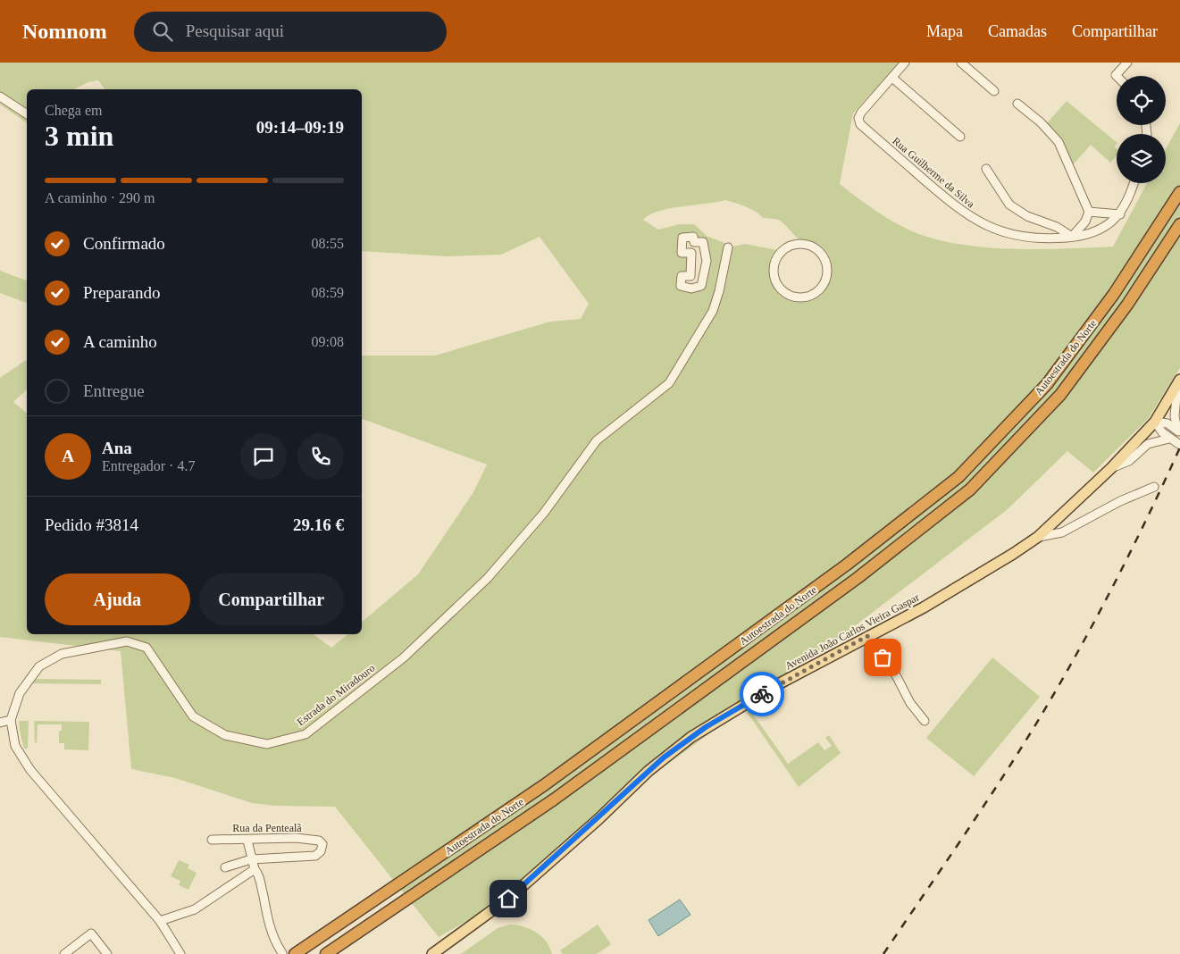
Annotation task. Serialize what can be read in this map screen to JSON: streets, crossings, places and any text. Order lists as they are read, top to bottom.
{
  "streets": {
    "highway": ["Autoestrada do Norte"],
    "main road": ["Avenida João Carlos Vieira Gaspar"],
    "street": ["Rua Guilherme da Silva", "Estrada do Miradouro", "Rua da Pentealã"]
  },
  "page": {
    "header": "Nomnom",
    "search": "Pesquisar aqui",
    "nav": ["Mapa", "Camadas", "Compartilhar"],
    "heading": ["3 min", "Chega em", "09:14–09:19"],
    "panel": [
      "Ana",
      "Entregador · 4.7",
      "Pedido #3814",
      "29.16 €"
    ],
    "bar": "A caminho · 290 m",
    "list": [
      ["Confirmado", "08:55"],
      ["Preparando", "08:59"],
      ["A caminho", "09:08"],
      "Entregue"
    ],
    "round": "A",
    "buttons": ["Ajuda", "Compartilhar"]
  }
}
